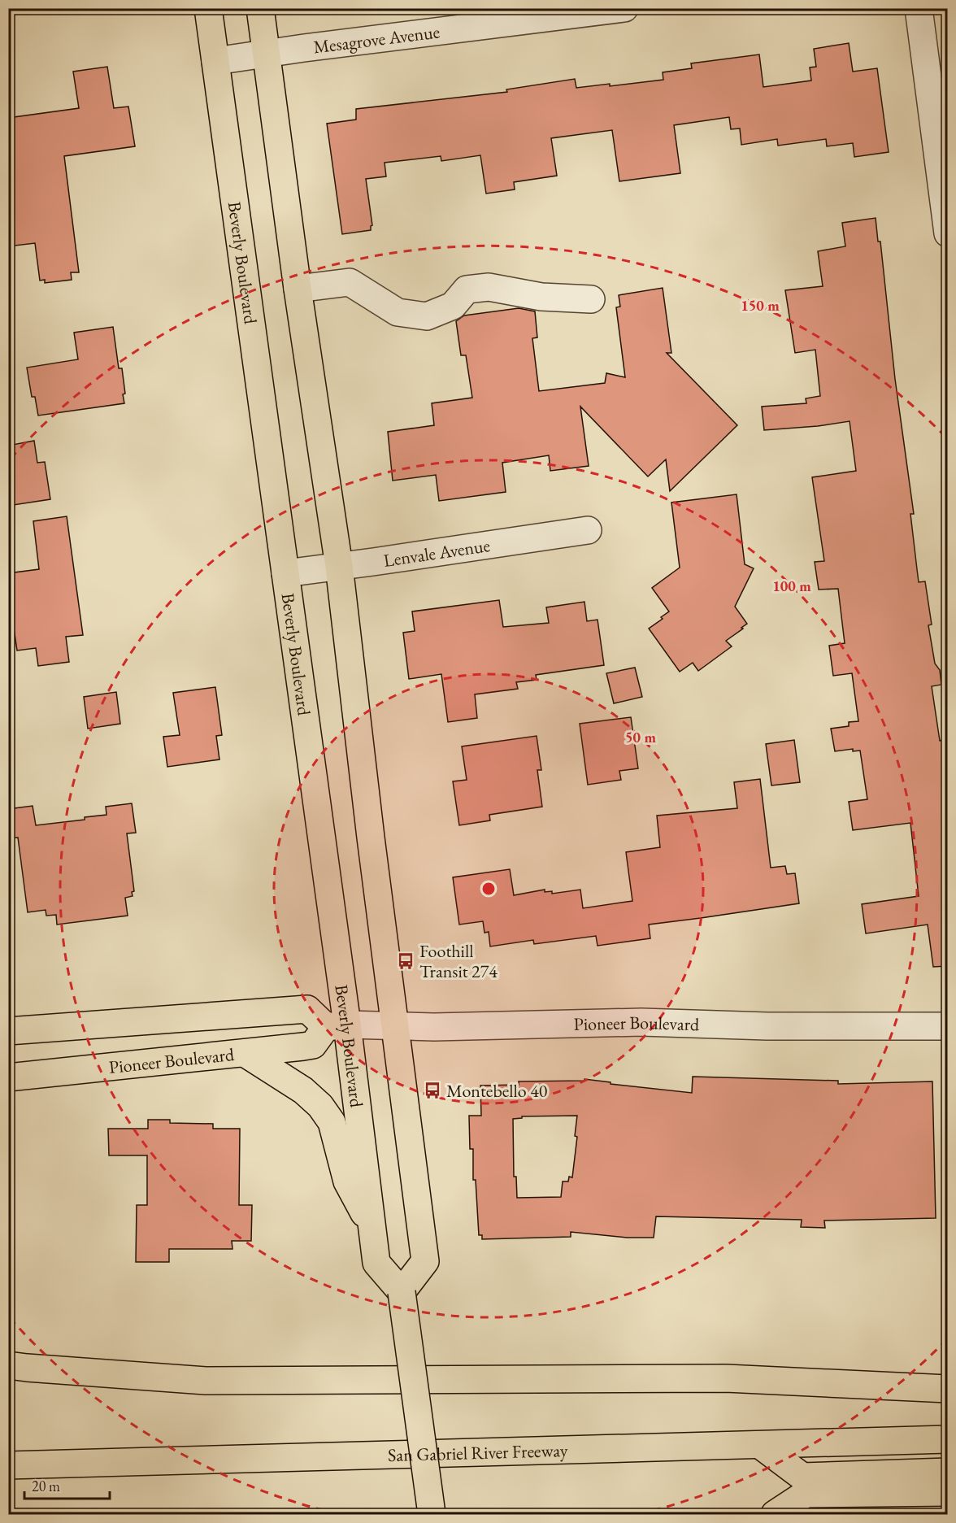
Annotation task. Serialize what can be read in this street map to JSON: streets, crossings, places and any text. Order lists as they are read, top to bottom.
{
  "streets": {
    "main road": ["Beverly Boulevard", "Pioneer Boulevard", "San Gabriel River Freeway"],
    "street": ["Mesagrove Avenue", "Lenvale Avenue"]
  },
  "crossings": [
    ["Mesagrove Avenue", "Beverly Boulevard"],
    ["Beverly Boulevard", "Lenvale Avenue"],
    ["Beverly Boulevard", "Pioneer Boulevard"]
  ],
  "places": {
    "bus stop": ["Foothill Transit 274", "Montebello 40"]
  },
  "scale_bar": "20 m",
  "rings": ["150 m", "100 m", "50 m"]
}
